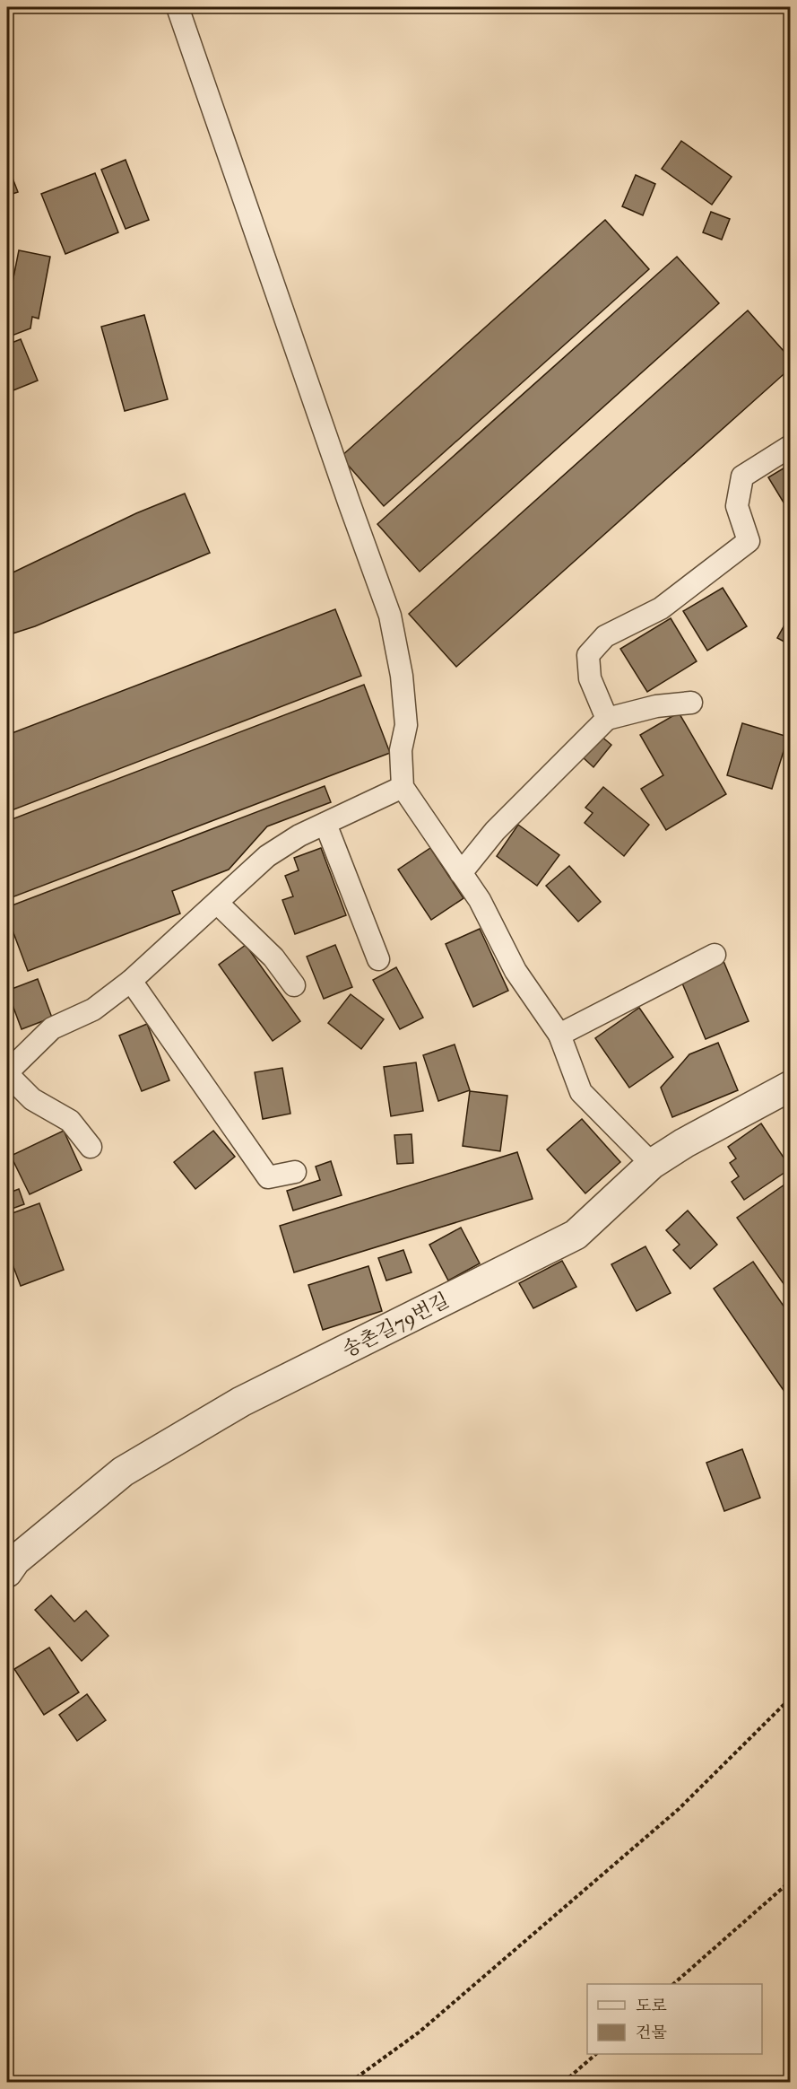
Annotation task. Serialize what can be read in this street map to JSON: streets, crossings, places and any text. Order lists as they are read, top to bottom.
{
  "streets": {
    "street": ["송촌길79번길"]
  },
  "legend": ["도로", "건물"]
}
